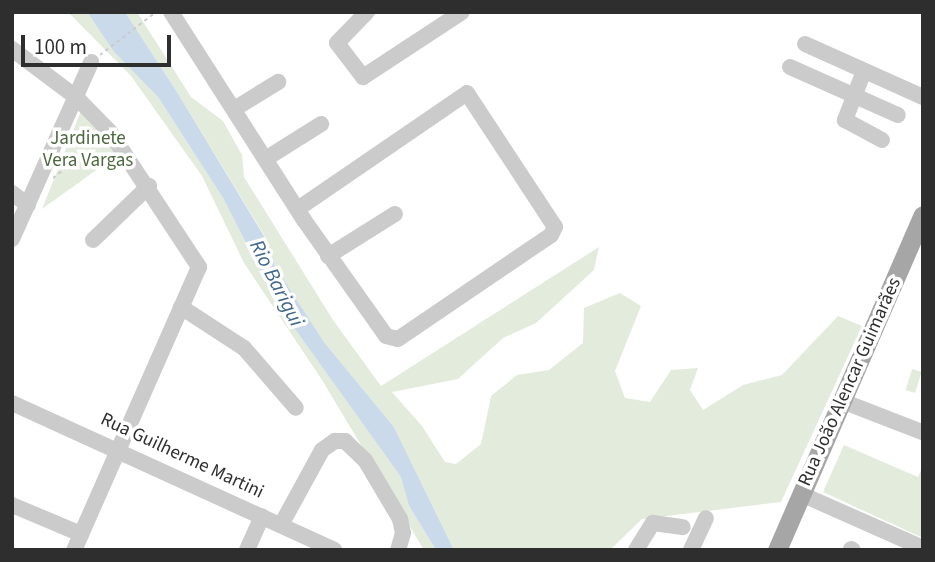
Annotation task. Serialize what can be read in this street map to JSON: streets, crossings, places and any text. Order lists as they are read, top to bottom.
{
  "streets": {
    "main road": ["Rua João Alencar Guimarães"],
    "street": ["Rua Guilherme Martini"]
  },
  "water": ["Rio Barigui"],
  "parks": ["Jardinete Vera Vargas"],
  "scale_bar": "100 m"
}
